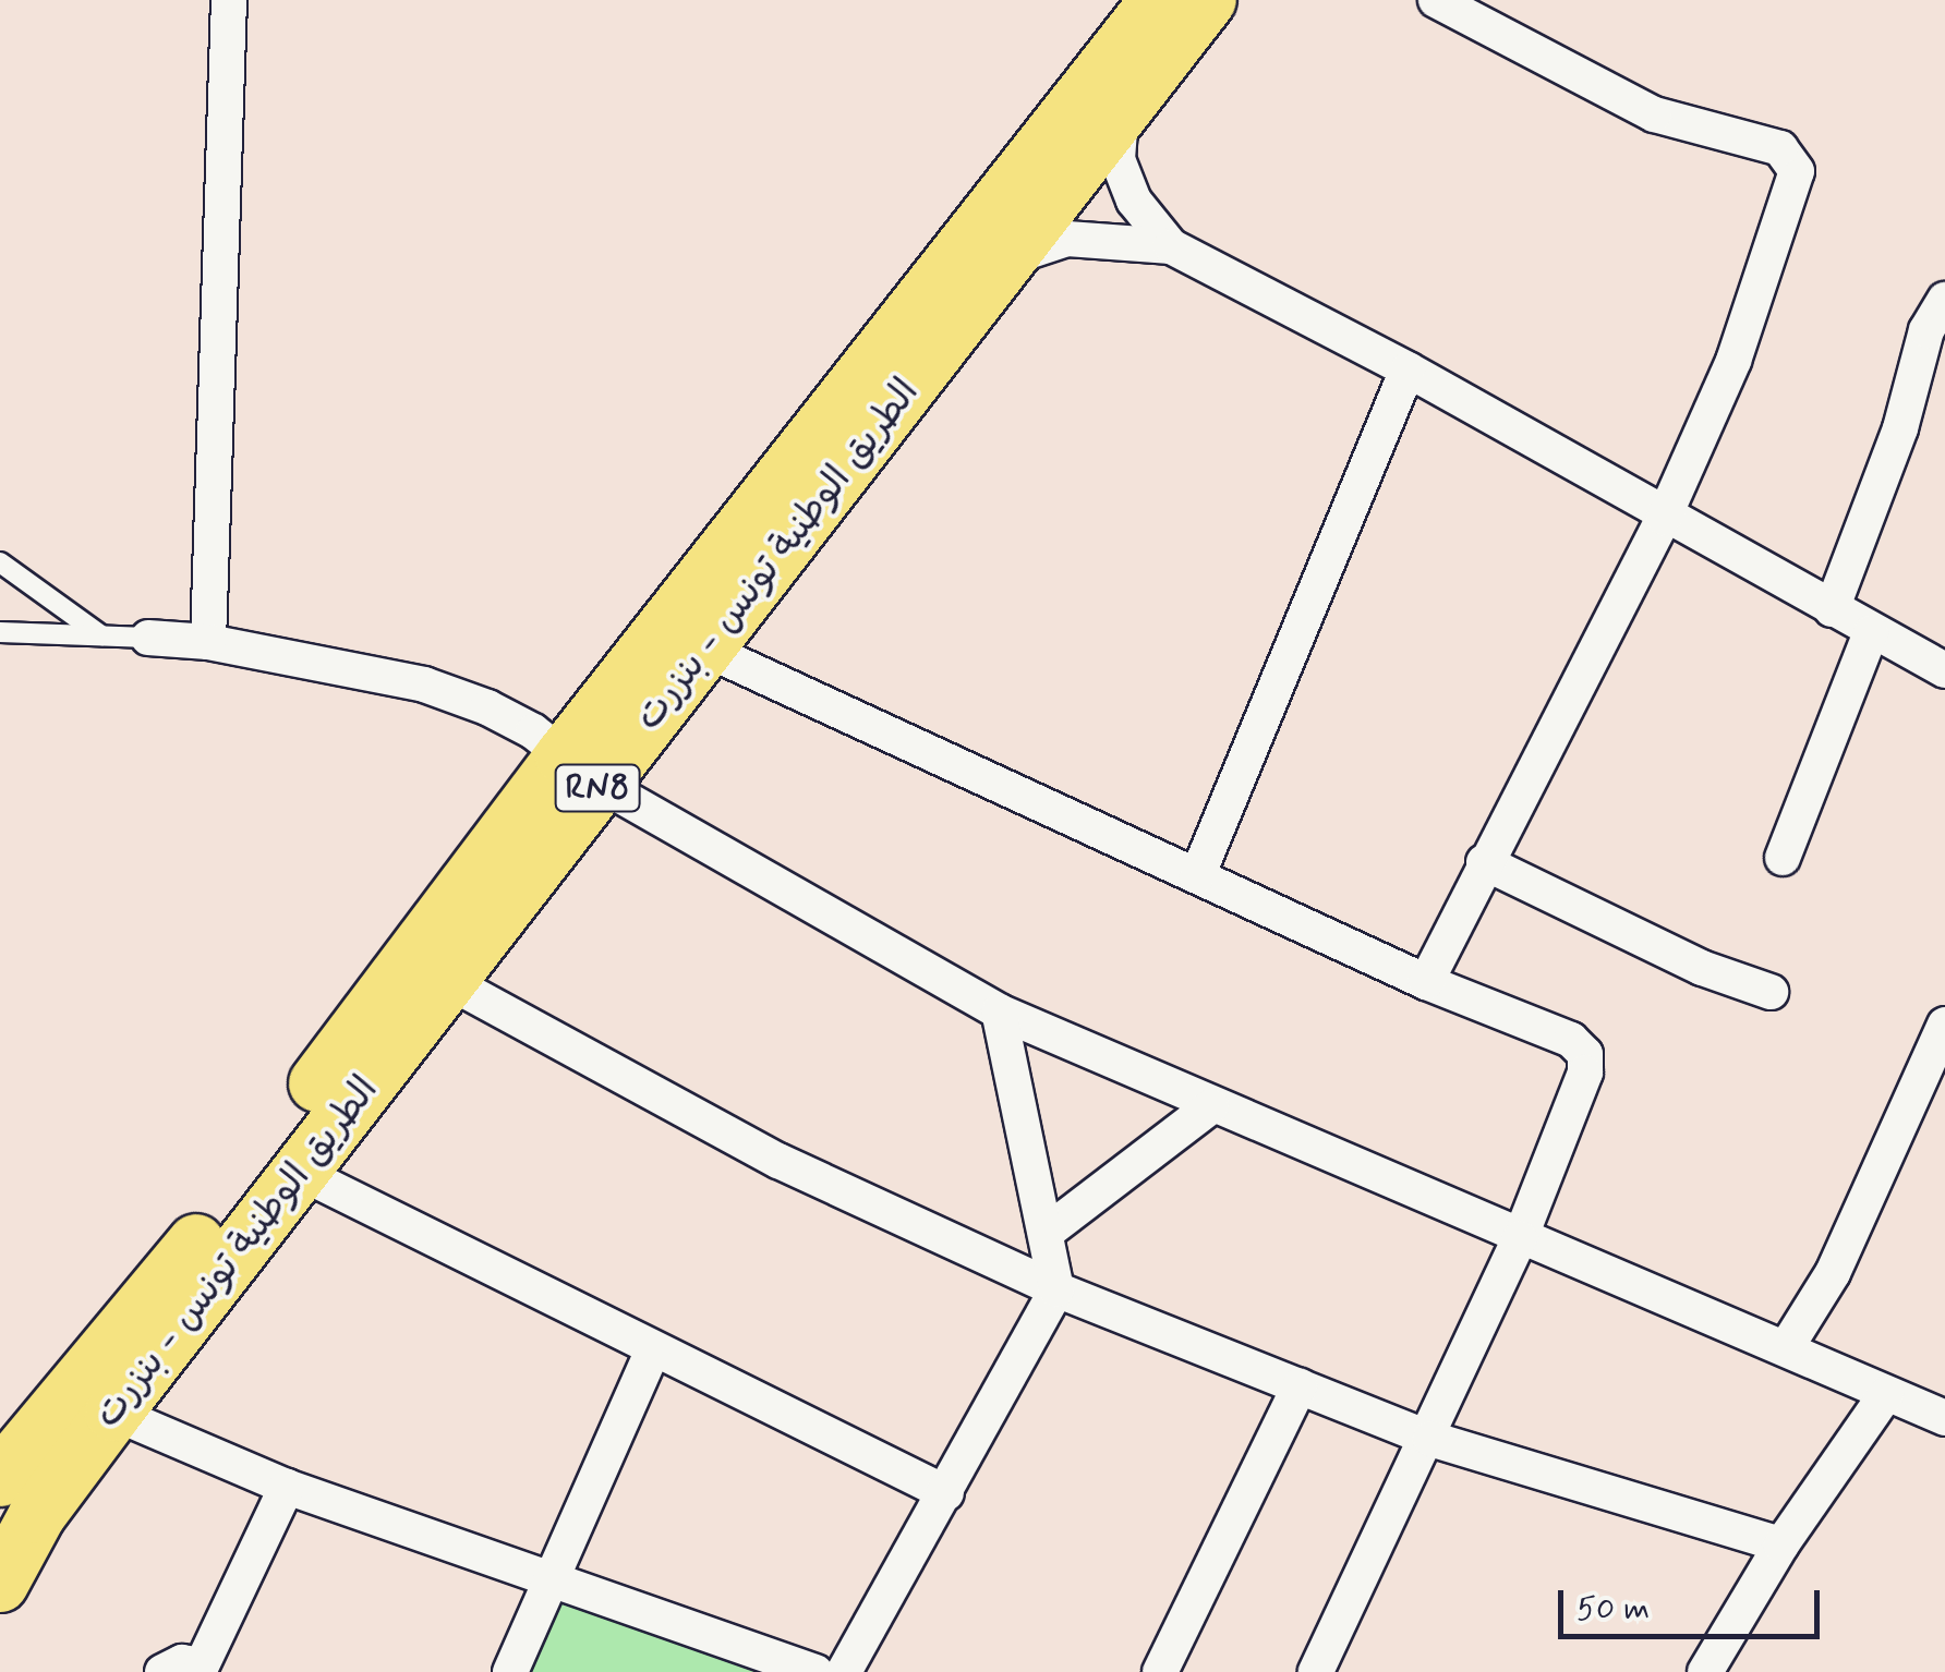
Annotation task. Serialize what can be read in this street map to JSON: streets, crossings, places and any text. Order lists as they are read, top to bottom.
{
  "streets": {
    "main road": ["الطريق الوطنية تونس - بنزرت", "RN8"]
  },
  "scale_bar": "50 m"
}
